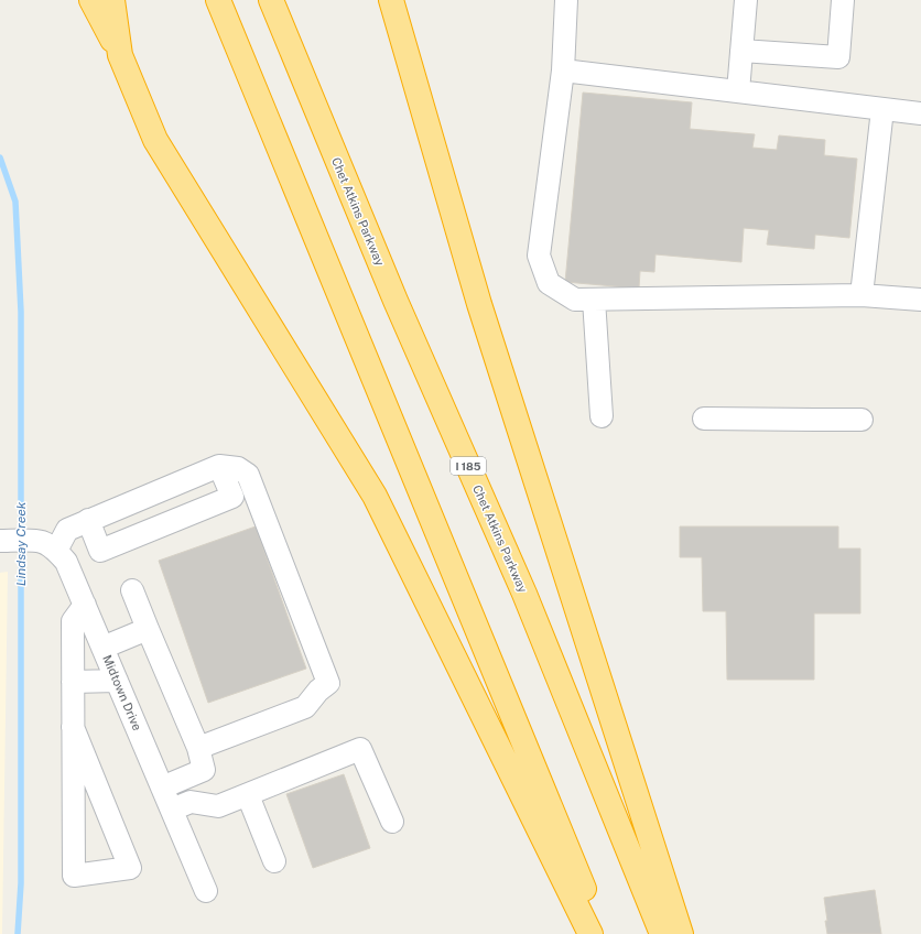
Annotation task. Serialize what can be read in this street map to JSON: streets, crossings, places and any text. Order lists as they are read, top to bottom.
{
  "streets": {
    "highway": ["Chet Atkins Parkway", "I 185"],
    "street": ["Midtown Drive"]
  },
  "water": ["Lindsay Creek"]
}
